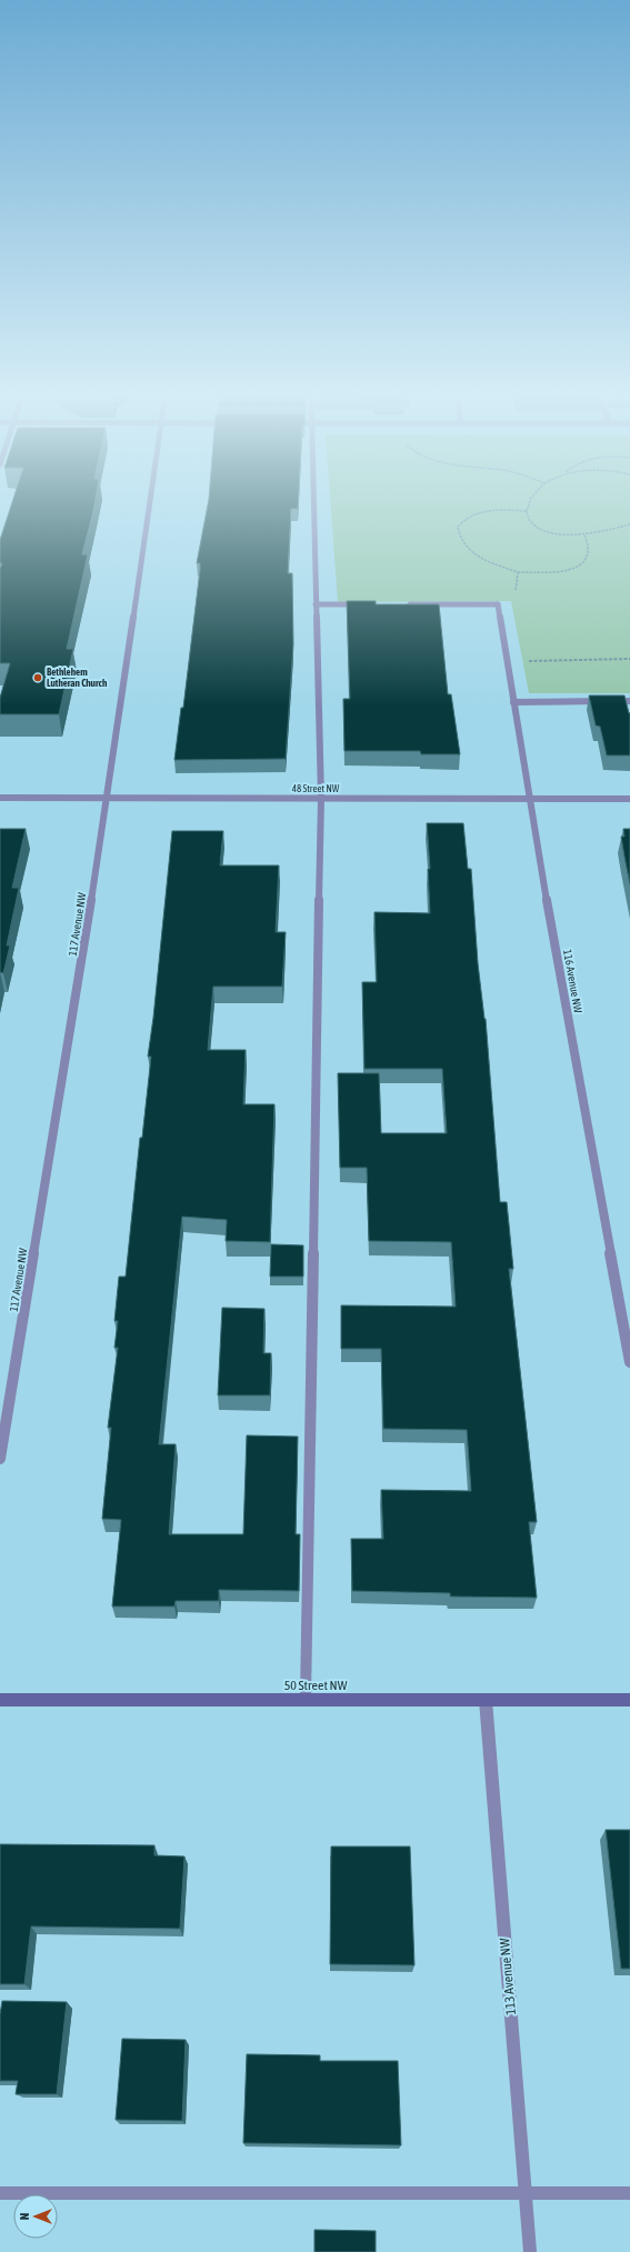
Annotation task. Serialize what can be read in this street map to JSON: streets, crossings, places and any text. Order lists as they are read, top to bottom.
{
  "streets": {
    "main road": ["50 Street NW"],
    "street": [
      "48 Street NW",
      "117 Avenue NW",
      "116 Avenue NW",
      "113 Avenue NW"
    ]
  },
  "crossings": [
    ["48 Street NW", "117 Avenue NW"],
    ["48 Street NW", "116 Avenue NW"],
    ["50 Street NW", "113 Avenue NW"]
  ],
  "places": ["Bethlehem Lutheran Church"],
  "north": "left"
}
